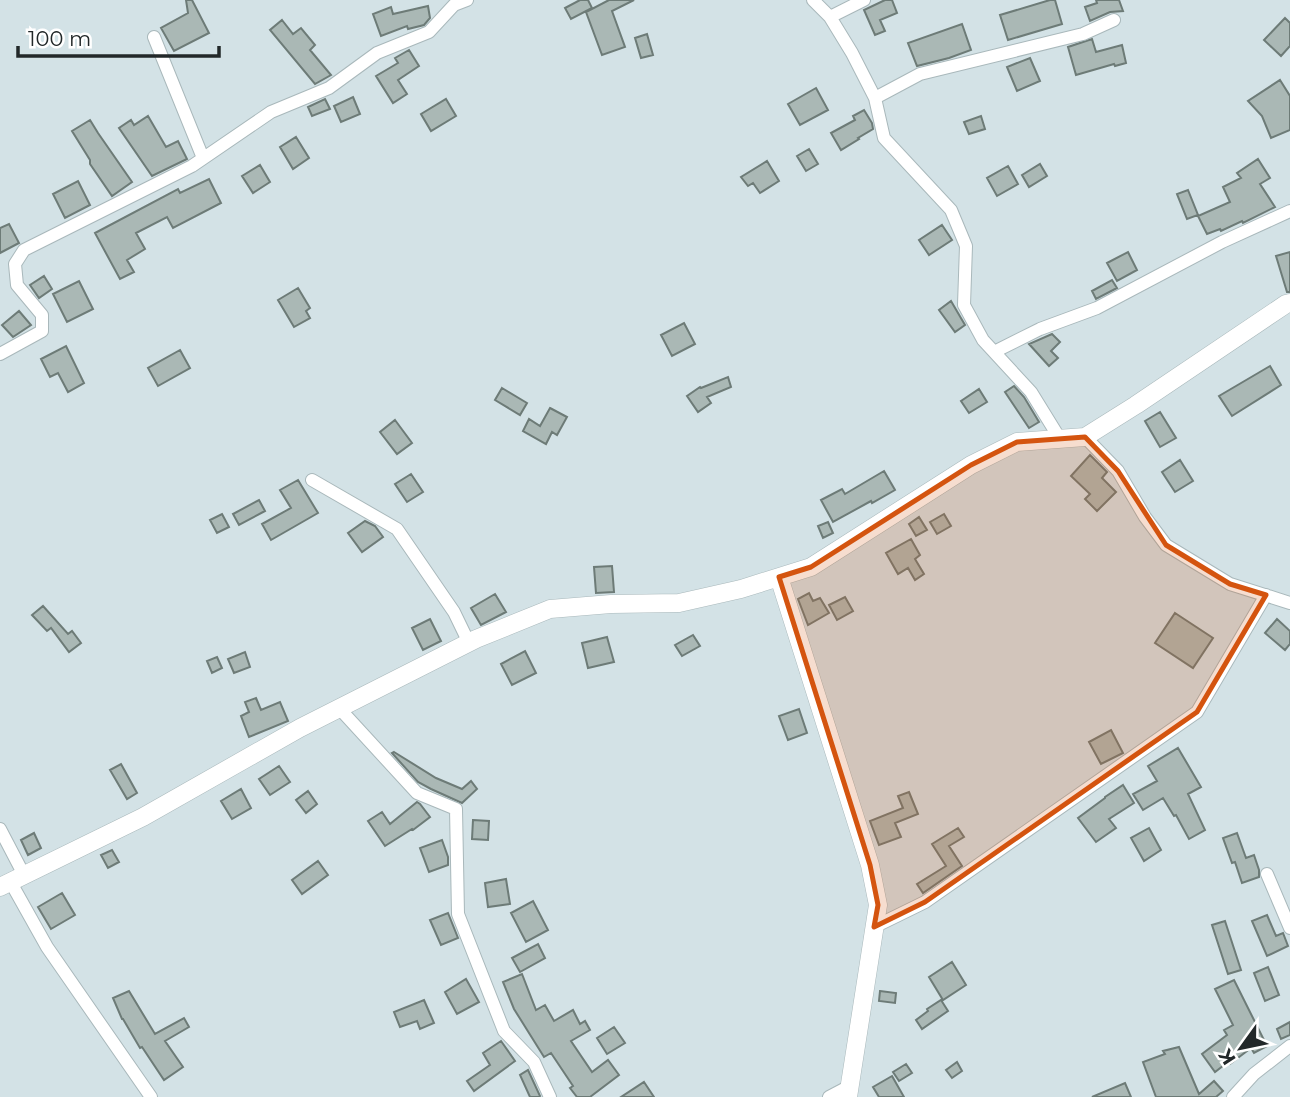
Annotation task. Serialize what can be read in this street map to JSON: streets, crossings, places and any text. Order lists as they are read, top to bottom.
{
  "scale_bar": "100 m",
  "north": "bottom left"
}
